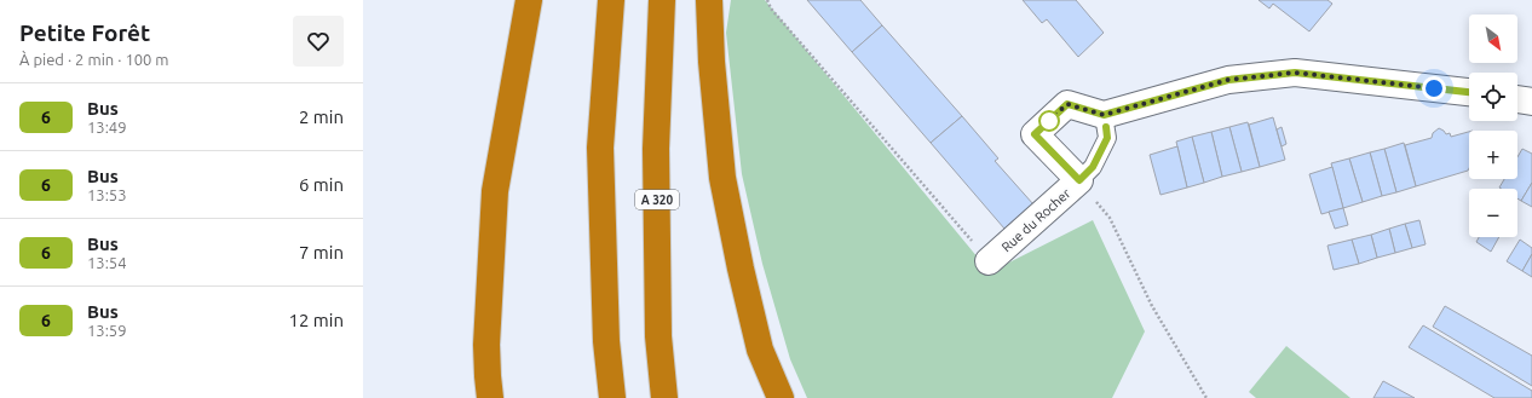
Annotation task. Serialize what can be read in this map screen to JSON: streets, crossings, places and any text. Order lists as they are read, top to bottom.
{
  "streets": {
    "highway": ["A 320"],
    "street": ["Rue du Rocher"]
  },
  "lines": ["bus line 6"],
  "north": "bottom right",
  "page": {
    "heading": ["Petite Forêt", "À pied · 2 min · 100 m"],
    "map_buttons": ["+", "−"],
    "list": [
      {
        "mark": "6",
        "name": "Bus",
        "note": "13:49",
        "value": "2 min"
      },
      {
        "mark": "6",
        "name": "Bus",
        "note": "13:53",
        "value": "6 min"
      },
      {
        "mark": "6",
        "name": "Bus",
        "note": "13:54",
        "value": "7 min"
      },
      {
        "mark": "6",
        "name": "Bus",
        "note": "13:59",
        "value": "12 min"
      }
    ]
  }
}
